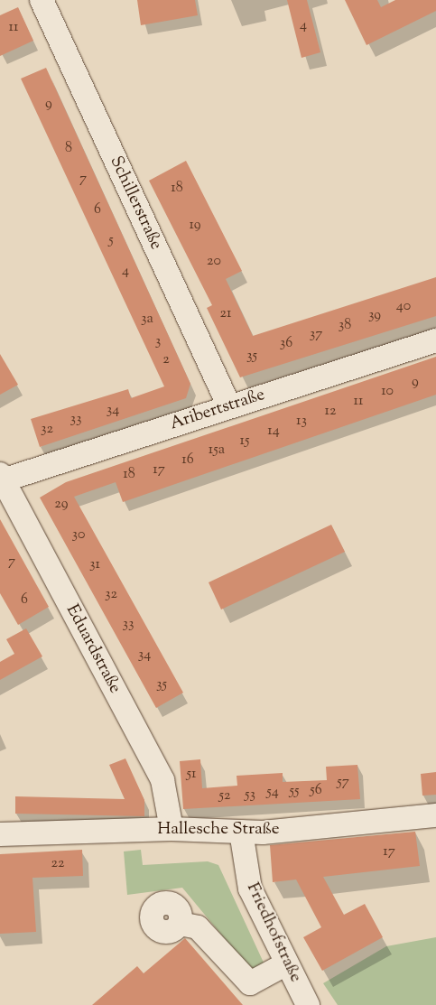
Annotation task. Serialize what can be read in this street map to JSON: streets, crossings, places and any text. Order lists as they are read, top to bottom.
{
  "streets": {
    "street": [
      "Schillerstraße",
      "Aribertstraße",
      "Eduardstraße",
      "Hallesche Straße",
      "Friedhofstraße"
    ]
  },
  "crossings": [
    ["Schillerstraße", "Aribertstraße"],
    ["Aribertstraße", "Eduardstraße"],
    ["Eduardstraße", "Hallesche Straße"],
    ["Hallesche Straße", "Friedhofstraße"]
  ],
  "house_numbers": [
    "4",
    "11",
    "9",
    "8",
    "7",
    "18",
    "6",
    "19",
    "5",
    "20",
    "4",
    "40",
    "21",
    "39",
    "3a",
    "38",
    "37",
    "3",
    "36",
    "35",
    "2",
    "9",
    "10",
    "11",
    "34",
    "12",
    "33",
    "13",
    "32",
    "14",
    "15",
    "15a",
    "16",
    "17",
    "18",
    "29",
    "30",
    "7",
    "31",
    "32",
    "6",
    "33",
    "34",
    "35",
    "51",
    "57",
    "56",
    "55",
    "54",
    "53",
    "52",
    "17",
    "22"
  ]
}
